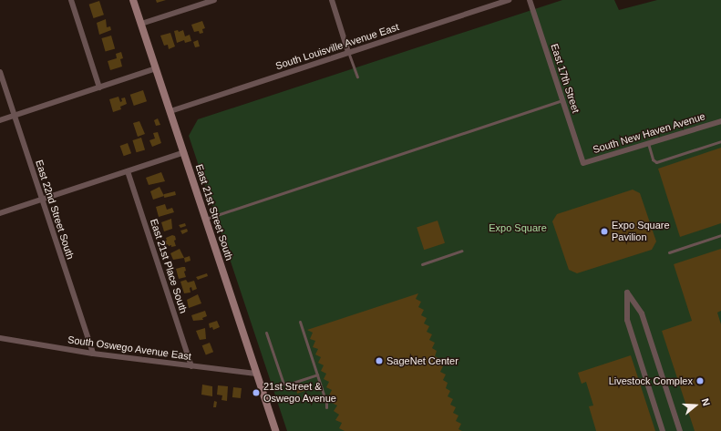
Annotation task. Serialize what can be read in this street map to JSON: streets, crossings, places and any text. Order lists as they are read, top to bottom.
{
  "streets": {
    "main road": ["East 21st Street South"],
    "street": [
      "South Louisville Avenue East",
      "East 17th Street",
      "South New Haven Avenue",
      "East 22nd Street South",
      "East 21st Place South",
      "South Oswego Avenue East"
    ]
  },
  "crossings": [
    ["South Louisville Avenue East", "East 21st Street South"],
    ["East 17th Street", "South New Haven Avenue"],
    ["East 22nd Street South", "South Oswego Avenue East"],
    ["East 21st Street South", "South Oswego Avenue East"],
    ["East 21st Place South", "South Oswego Avenue East"]
  ],
  "parks": ["Expo Square"],
  "places": [
    "Expo Square Pavilion",
    "SageNet Center",
    "Livestock Complex",
    "21st Street & Oswego Avenue"
  ],
  "north": "right"
}
